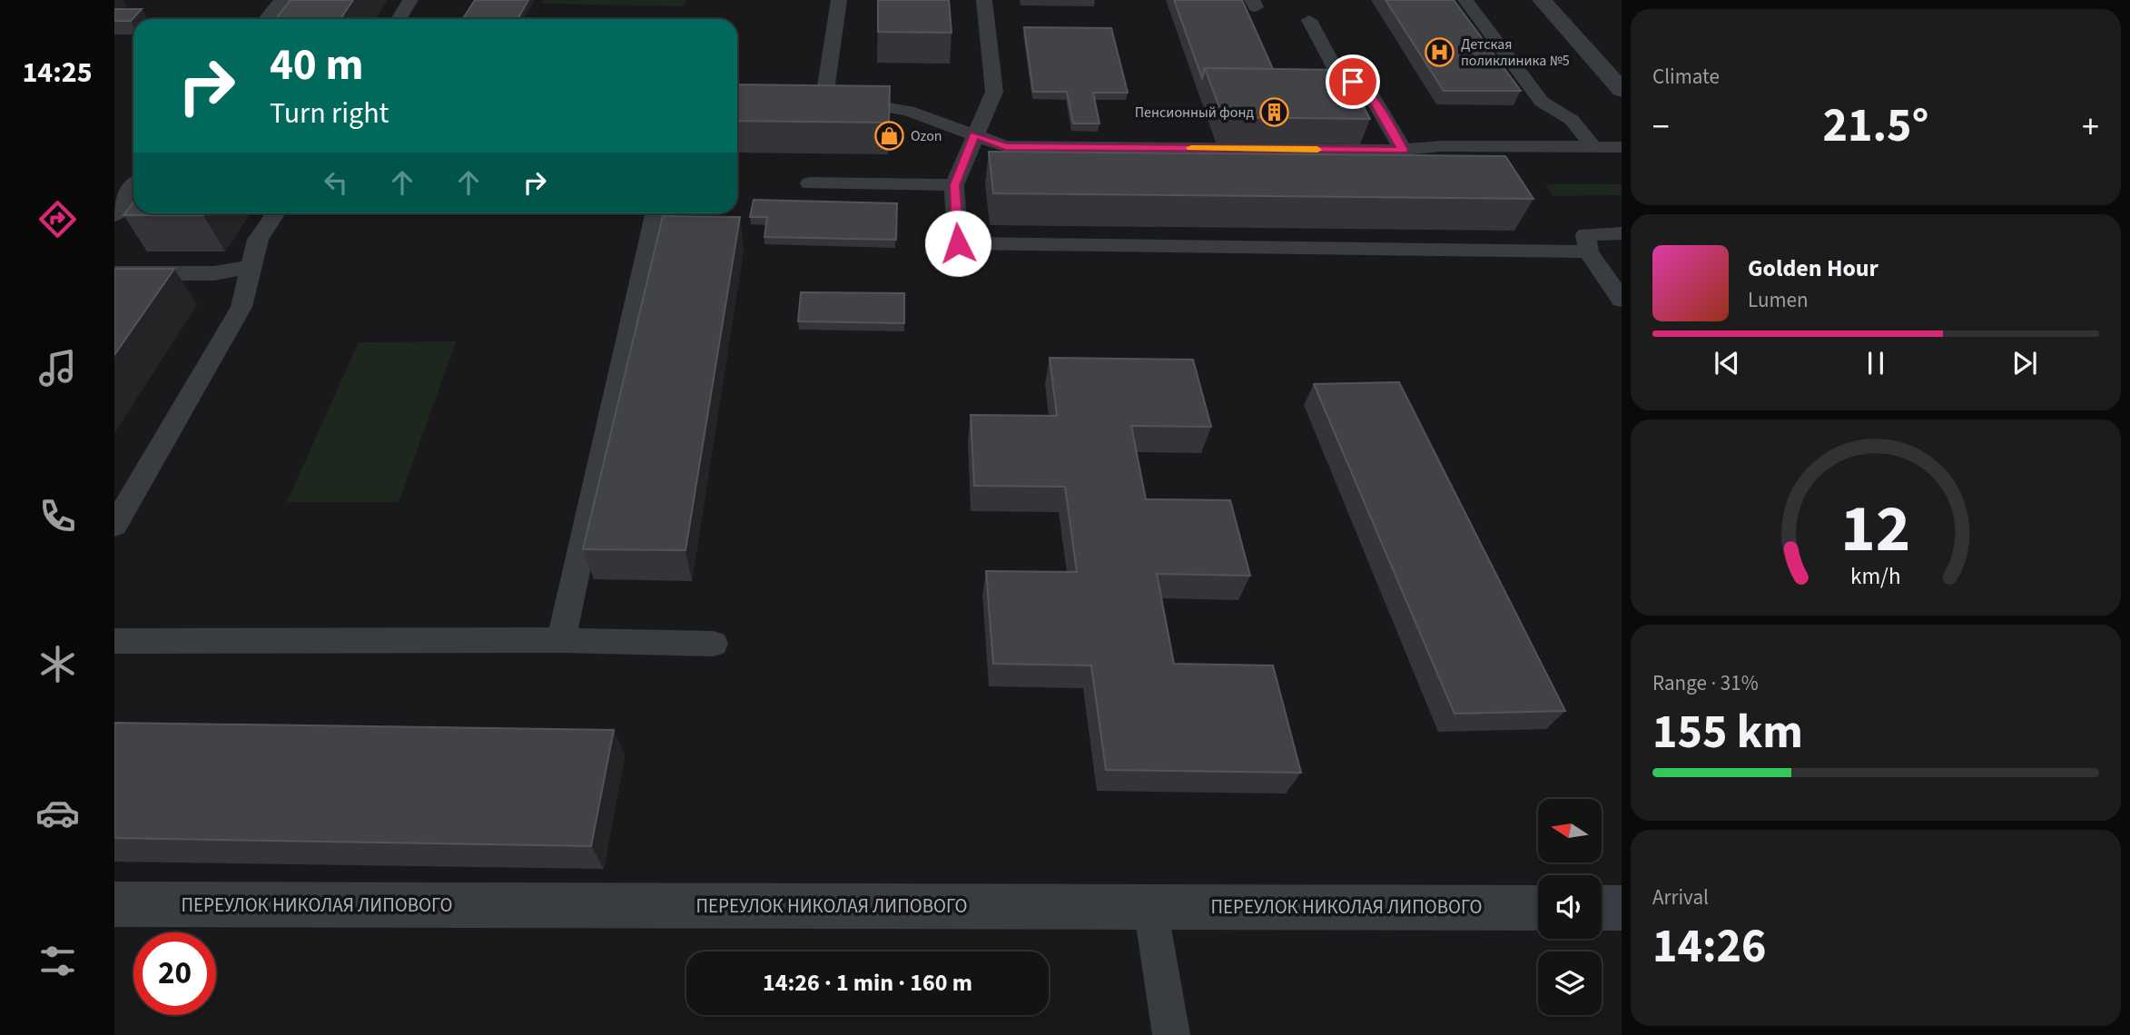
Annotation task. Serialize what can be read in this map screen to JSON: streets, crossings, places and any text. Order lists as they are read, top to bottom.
{
  "streets": {
    "street": ["ПЕРЕУЛОК НИКОЛАЯ ЛИПОВОГО"]
  },
  "places": {
    "hospital": ["Детская поликлиника №5"],
    "building": ["Пенсионный фонд"],
    "shop": ["Ozon"]
  },
  "north": "left",
  "page": {
    "tabs": "14:25",
    "tile": [
      "Climate",
      ["Range · 31%", "155 km"],
      ["Arrival", "14:26"]
    ],
    "turn": ["40 m", "Turn right"],
    "heat": ["−", "21.5°", "+"],
    "song": ["Golden Hour", "Lumen"],
    "limit": "20",
    "trip": "14:26 · 1 min · 160 m",
    "gauge": ["12", "km/h"]
  }
}
